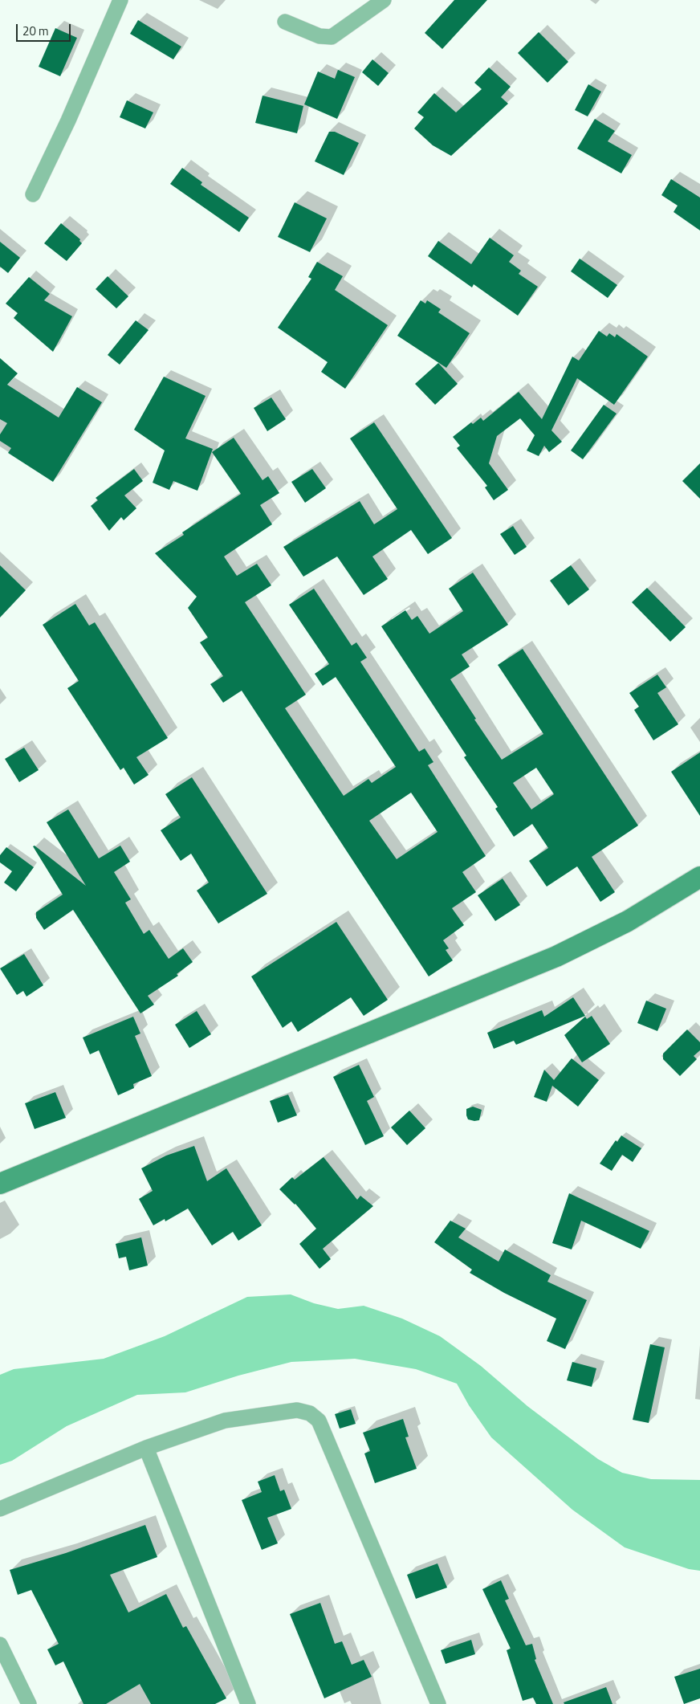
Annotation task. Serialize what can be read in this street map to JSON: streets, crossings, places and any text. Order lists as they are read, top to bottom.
{
  "scale_bar": "20 m"
}
